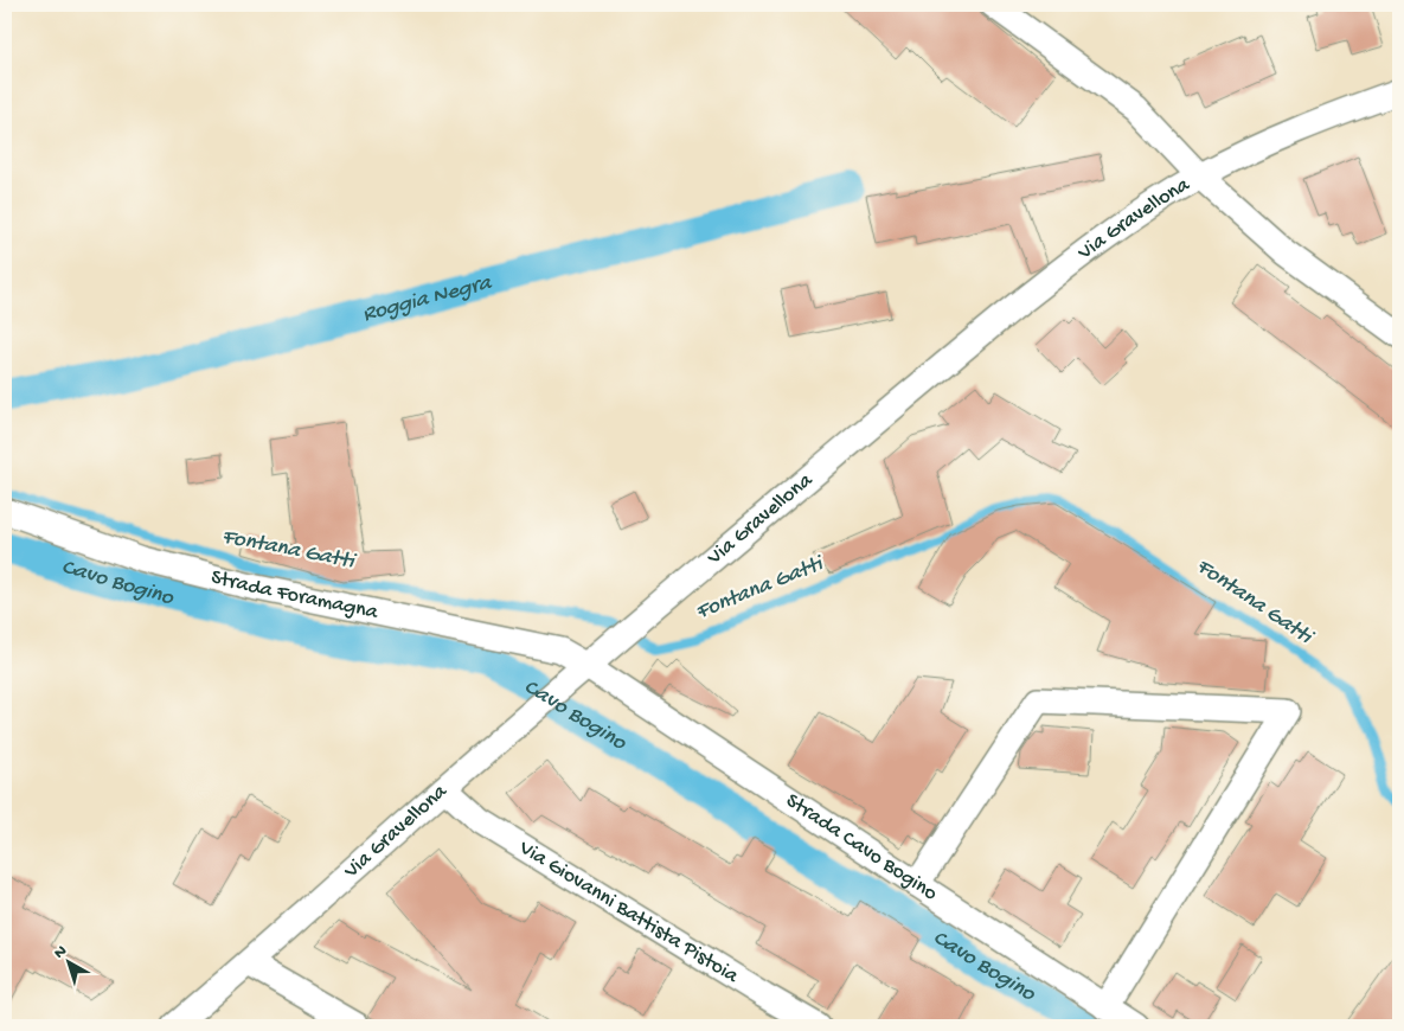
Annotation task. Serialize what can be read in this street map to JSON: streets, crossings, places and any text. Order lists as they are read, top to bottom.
{
  "streets": {
    "street": [
      "Via Gravellona",
      "Strada Foramagna",
      "Strada Cavo Bogino",
      "Via Giovanni Battista Pistoia"
    ]
  },
  "crossings": [
    ["Via Gravellona", "Strada Foramagna"],
    ["Via Gravellona", "Strada Cavo Bogino"],
    ["Via Gravellona", "Via Giovanni Battista Pistoia"],
    ["Strada Foramagna", "Strada Cavo Bogino"]
  ],
  "water": ["Roggia Negra", "Fontana Gatti", "Cavo Bogino"],
  "north": "top left"
}
